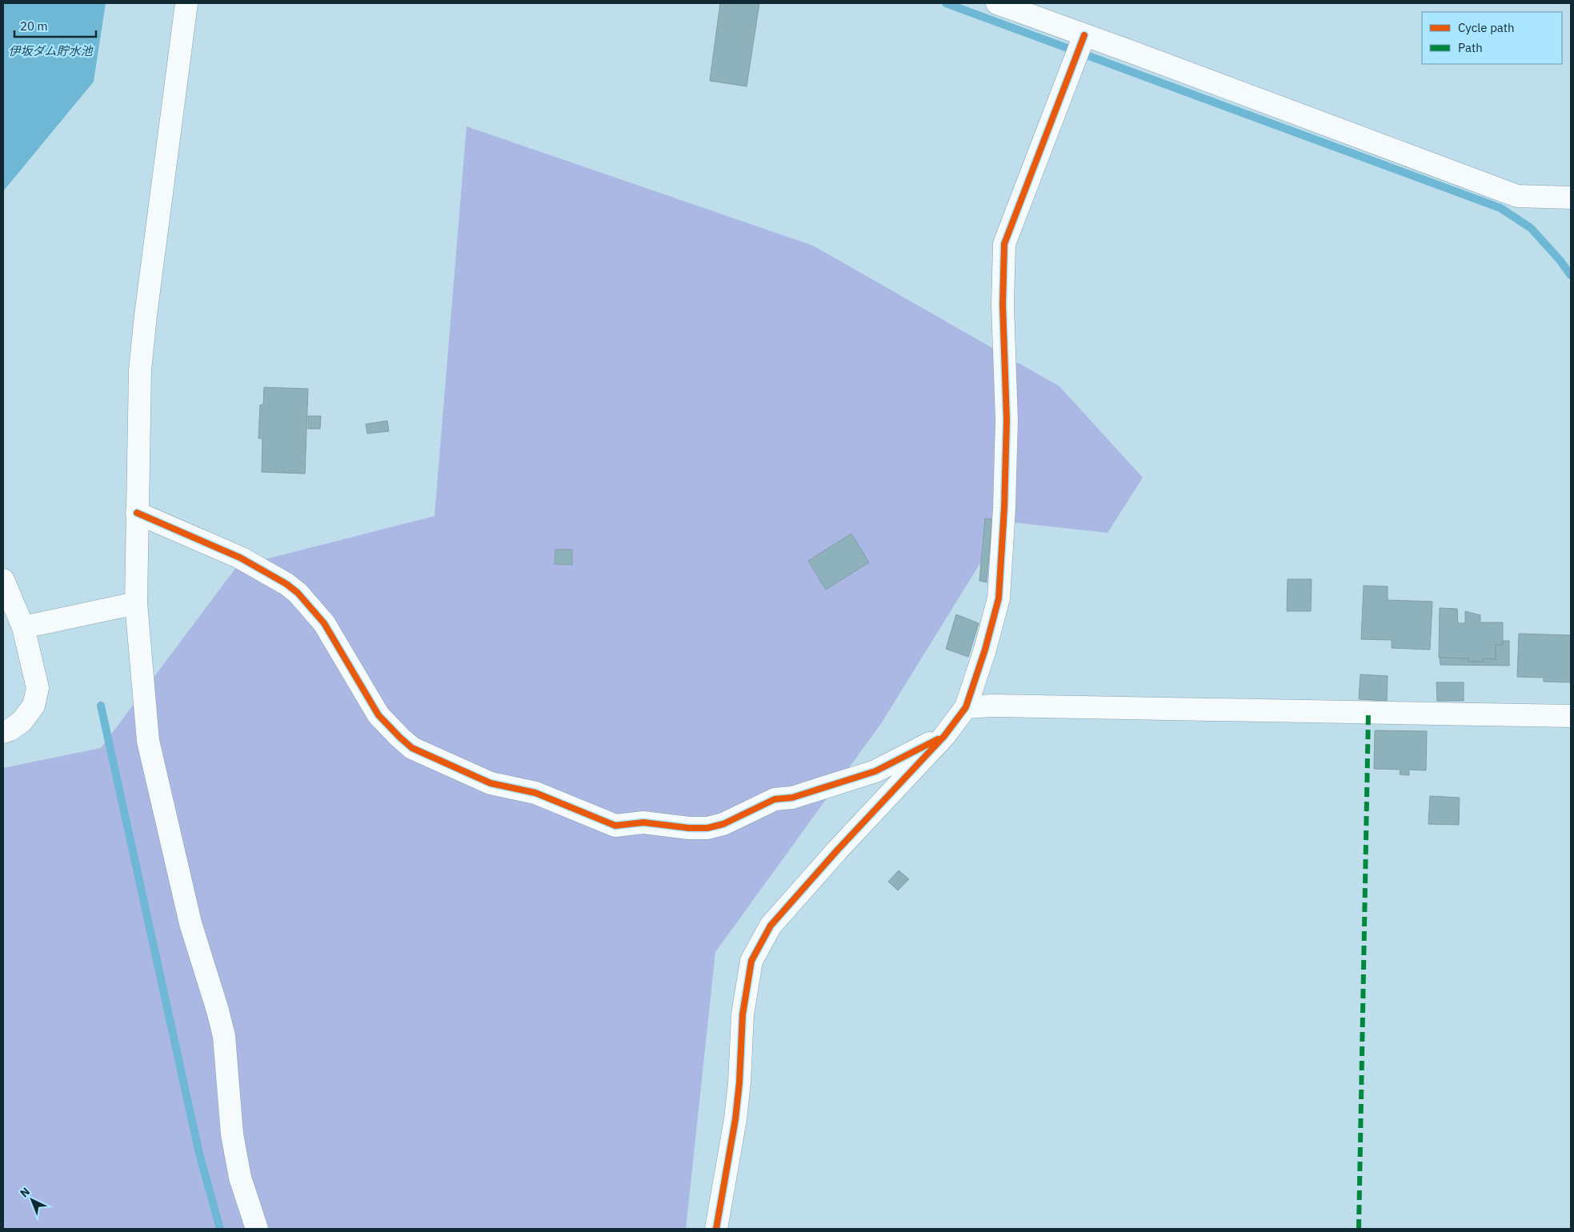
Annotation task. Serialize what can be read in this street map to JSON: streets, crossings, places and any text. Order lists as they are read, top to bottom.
{
  "water": ["伊坂ダム貯水池"],
  "legend": ["Cycle path", "Path"],
  "scale_bar": "20 m",
  "north": "top left"
}
